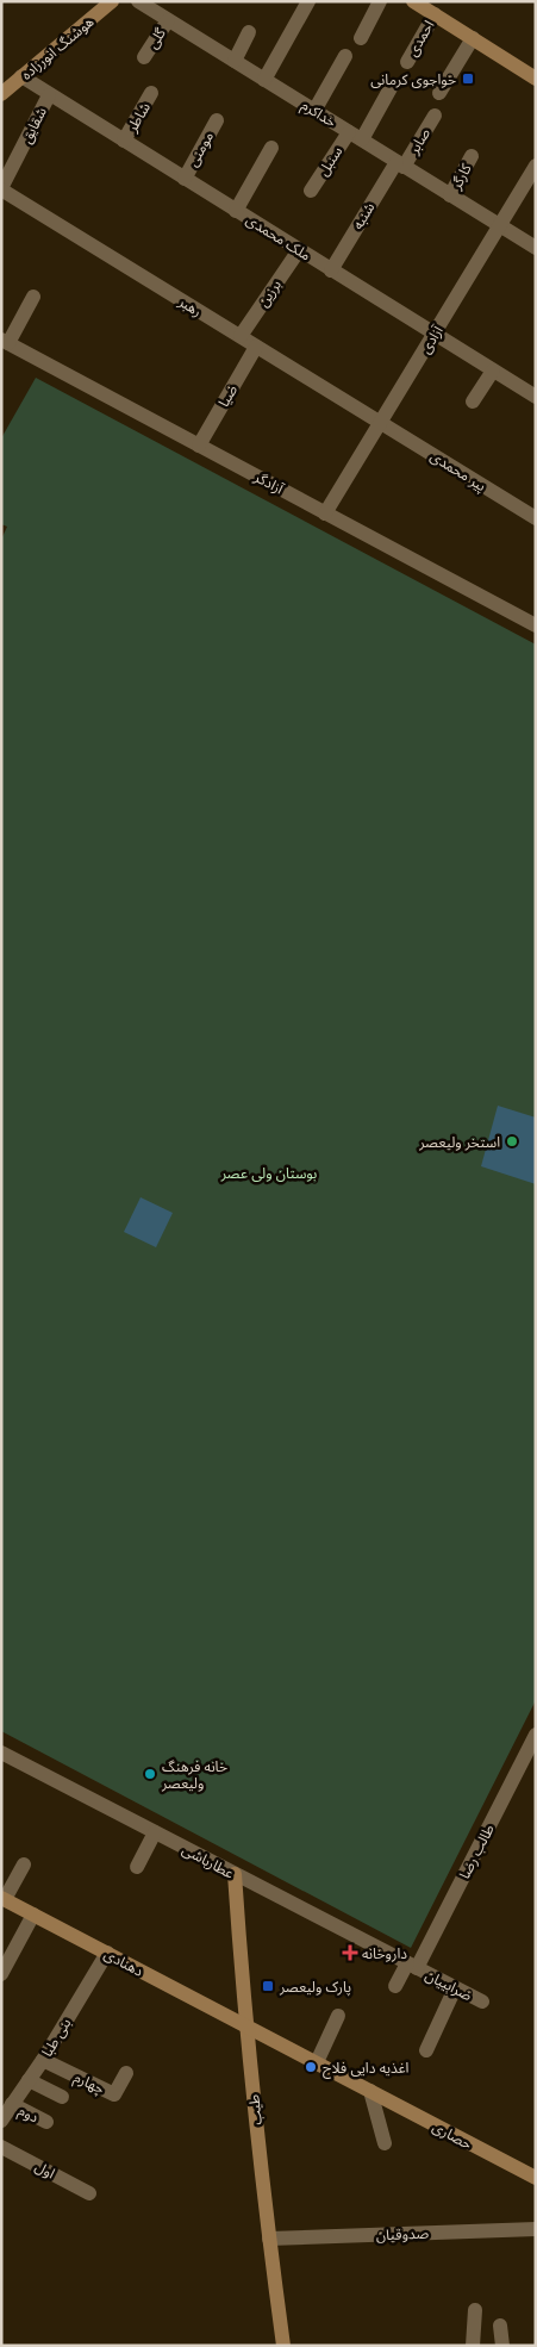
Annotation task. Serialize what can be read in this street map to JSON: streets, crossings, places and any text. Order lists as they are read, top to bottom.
{
  "streets": {
    "main road": [
      "هوشنگ انورزاده",
      "دهنادی",
      "طیب",
      "حصاری"
    ],
    "street": [
      "گلی",
      "احمدی",
      "خداکرم",
      "شاطر",
      "شقایق",
      "صابر",
      "مومنی",
      "سنبل",
      "کارگر",
      "شنبه",
      "ملک محمدی",
      "برزین",
      "رهبر",
      "آزادی",
      "ضیا",
      "پیر محمدی",
      "آزادگر",
      "طالب رضا",
      "عطارباشی",
      "ضرابییان",
      "بنی طبا",
      "چهارم",
      "دوم",
      "اول",
      "صدوقیان"
    ]
  },
  "crossings": [
    ["گلی", "خداکرم"],
    ["هوشنگ انورزاده", "ملک محمدی"],
    ["خداکرم", "صابر"],
    ["خداکرم", "سنبل"],
    ["خداکرم", "کارگر"],
    ["خداکرم", "شنبه"],
    ["خداکرم", "آزادی"],
    ["شاطر", "ملک محمدی"],
    ["شقایق", "ملک محمدی"],
    ["شقایق", "رهبر"],
    ["صابر", "شنبه"],
    ["مومنی", "ملک محمدی"],
    ["شنبه", "ملک محمدی"],
    ["ملک محمدی", "برزین"],
    ["ملک محمدی", "آزادی"],
    ["برزین", "رهبر"],
    ["رهبر", "آزادی"],
    ["رهبر", "ضیا"],
    ["رهبر", "پیر محمدی"],
    ["آزادی", "پیر محمدی"],
    ["آزادی", "آزادگر"],
    ["ضیا", "آزادگر"],
    ["طالب رضا", "عطارباشی"],
    ["طالب رضا", "ضرابییان"],
    ["عطارباشی", "ضرابییان"],
    ["عطارباشی", "طیب"],
    ["دهنادی", "بنی طبا"],
    ["دهنادی", "طیب"],
    ["دهنادی", "حصاری"],
    ["بنی طبا", "چهارم"],
    ["بنی طبا", "دوم"],
    ["طیب", "حصاری"],
    ["طیب", "صدوقیان"]
  ],
  "parks": ["بوستان ولی عصر"],
  "places": {
    "transit": ["خواجوی کرمانی", "پارک ولیعصر"],
    "other": ["استخر ولیعصر", "خانه فرهنگ ولیعصر", "اغذیه دایی فلاح"],
    "health": ["داروخانه"]
  }
}
